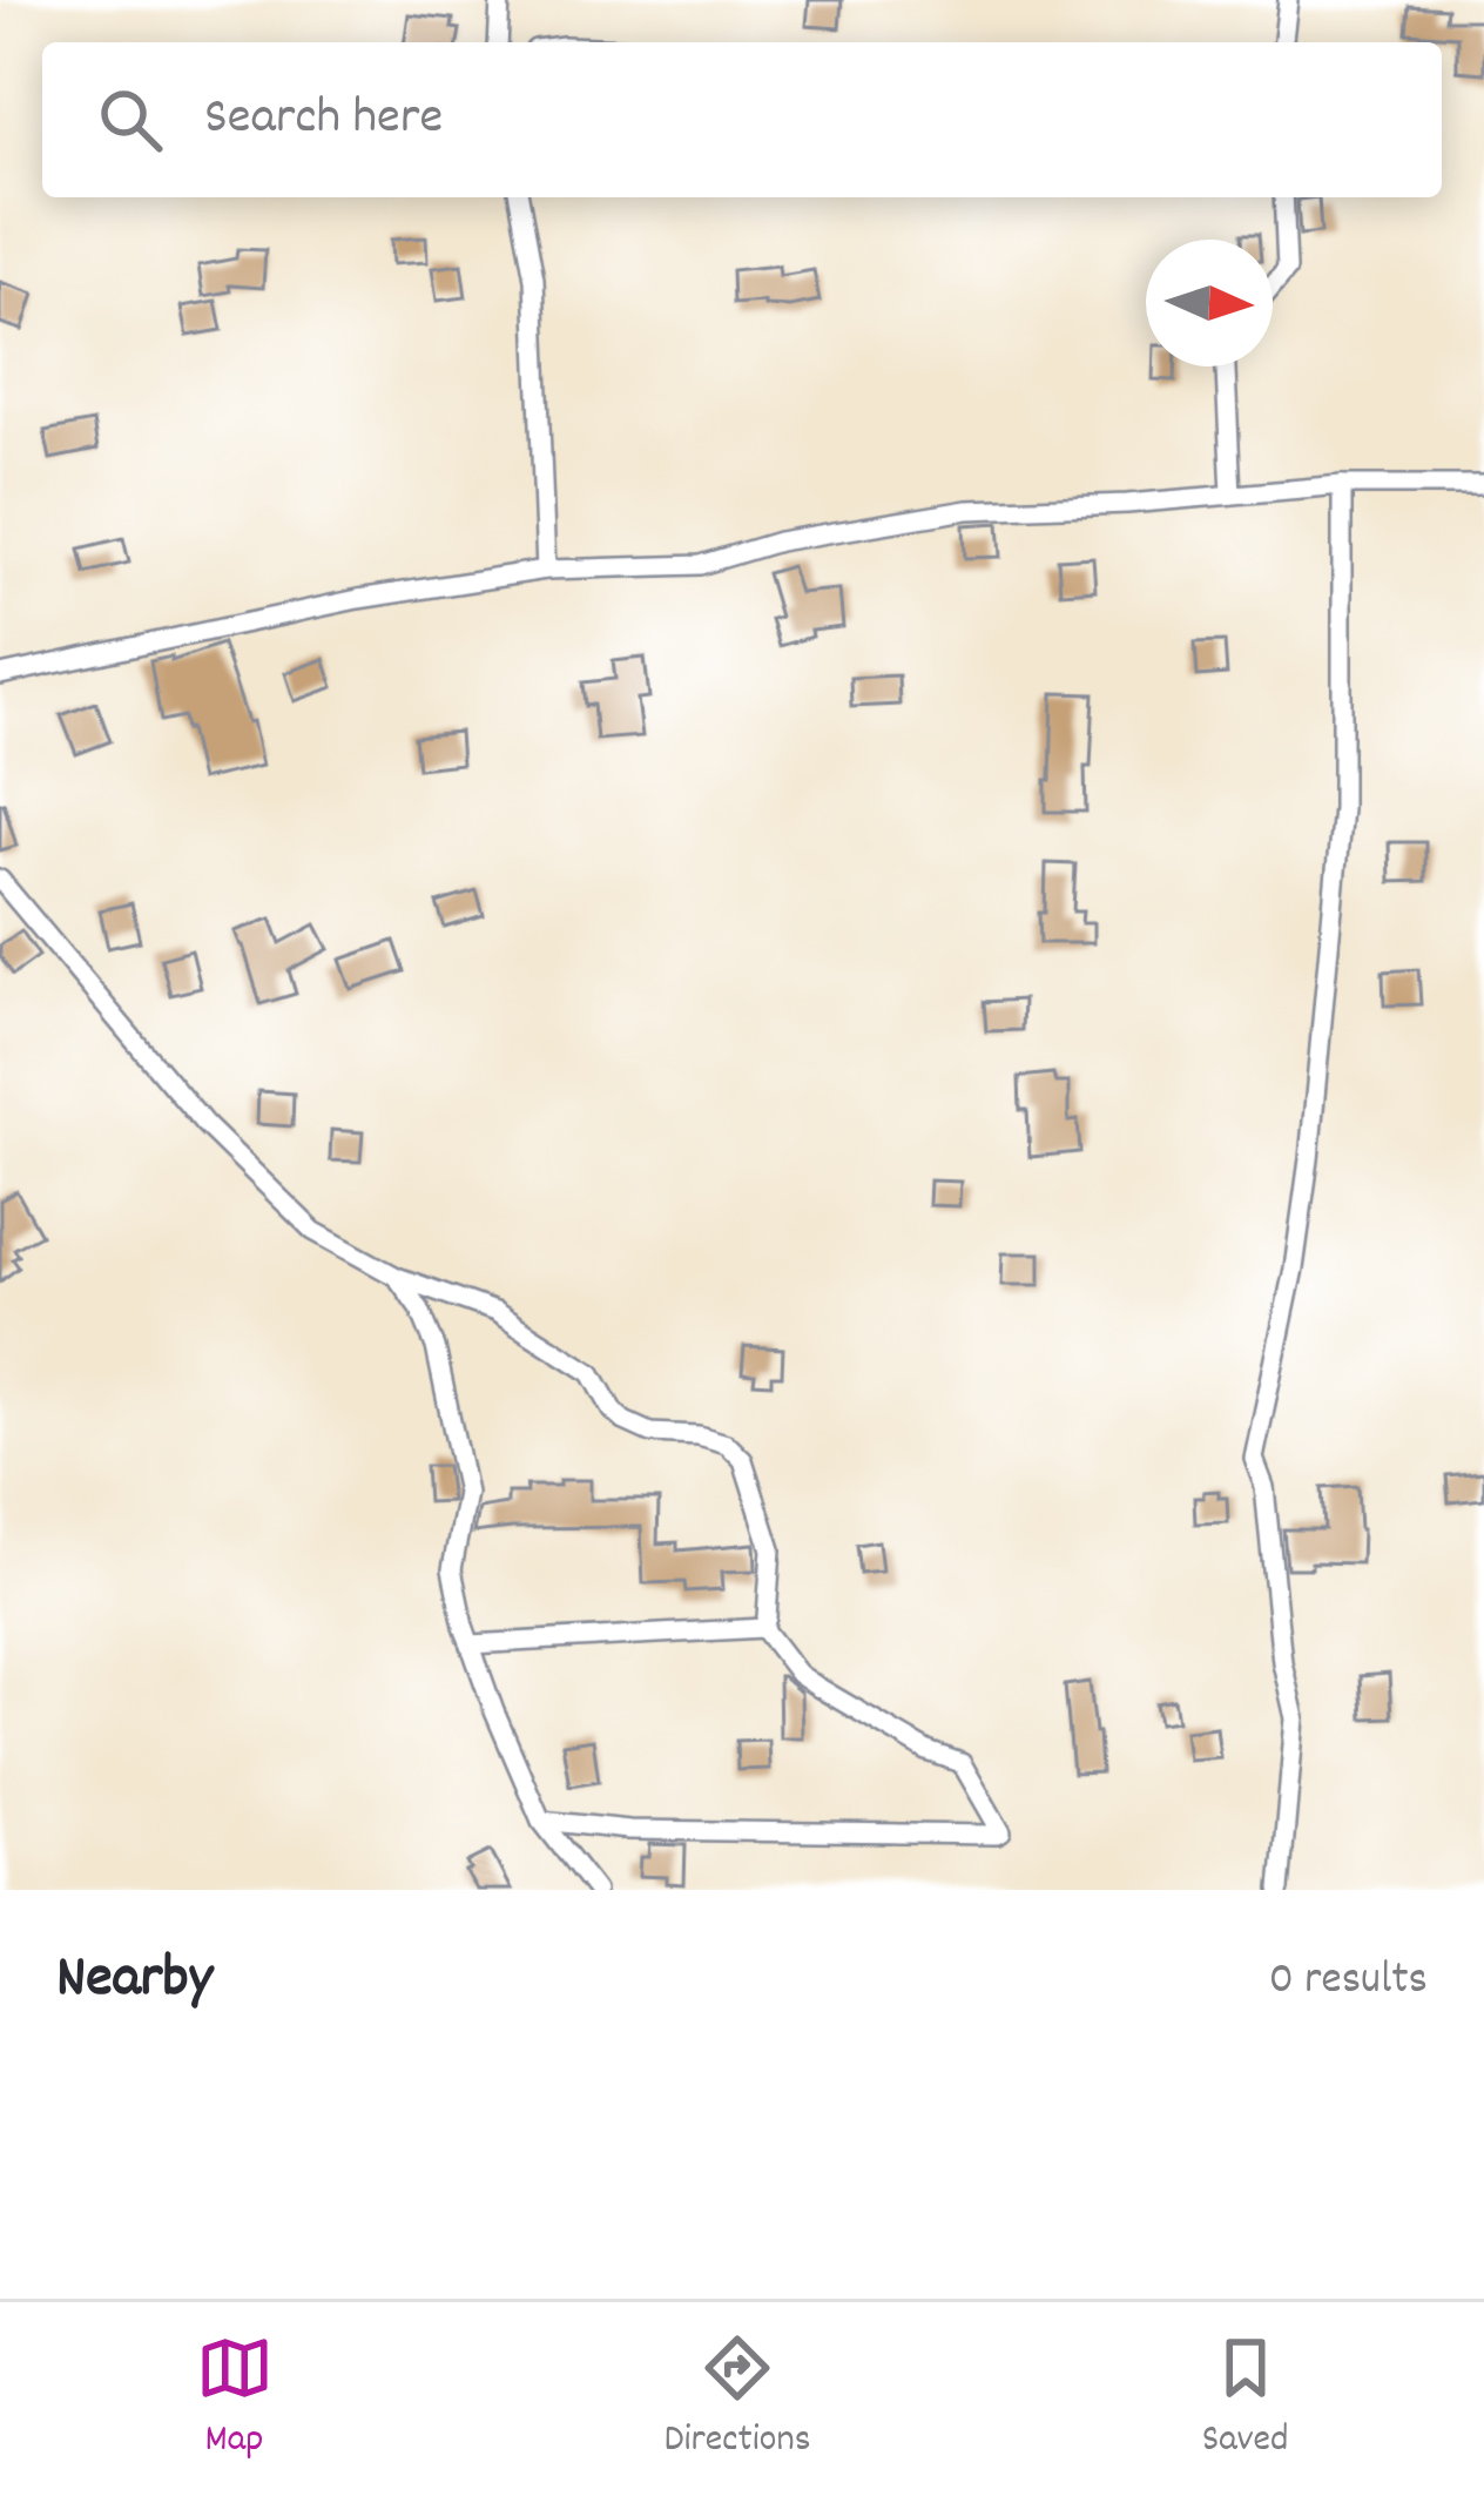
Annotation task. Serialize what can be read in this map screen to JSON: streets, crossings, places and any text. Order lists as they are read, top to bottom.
{
  "north": "right",
  "page": {
    "search": "Search here",
    "heading": ["Nearby", "0 results"],
    "nav": ["Map", "Directions", "Saved"]
  }
}
